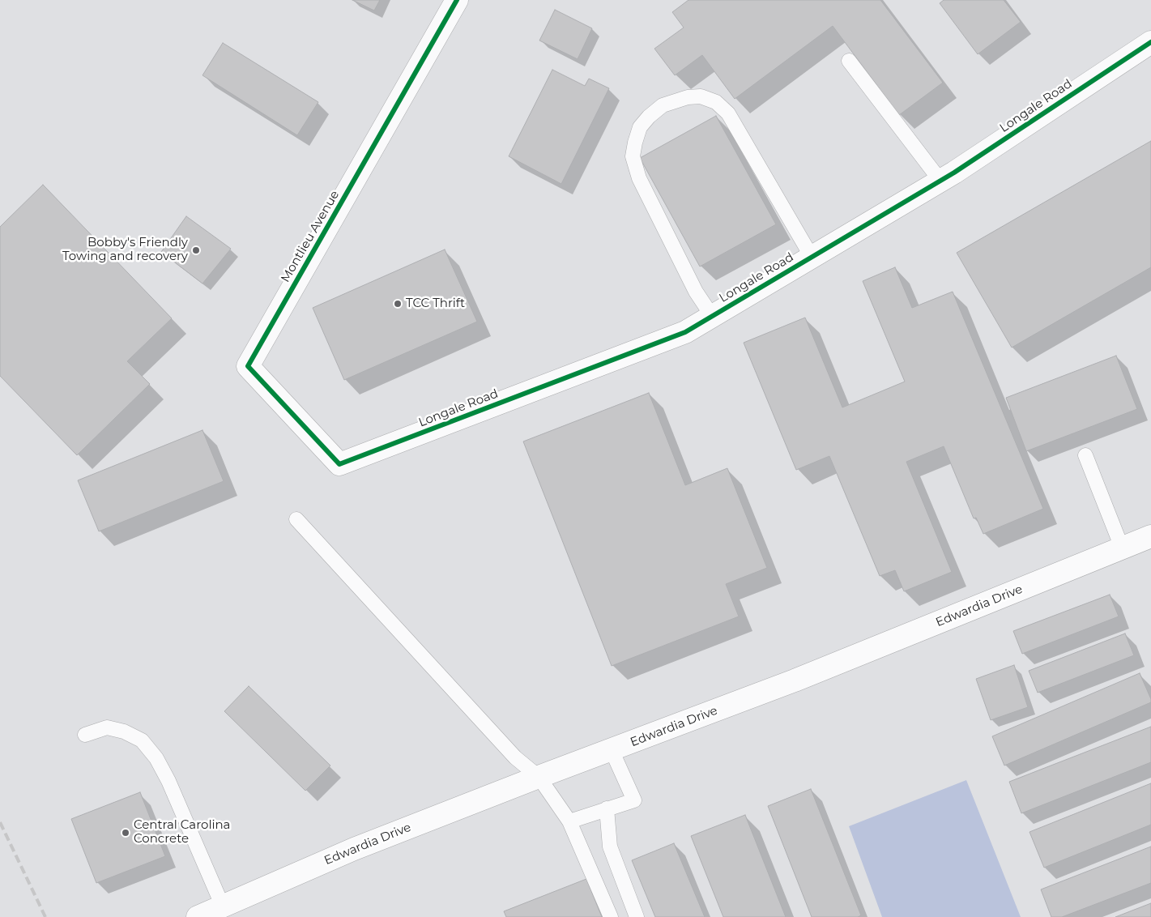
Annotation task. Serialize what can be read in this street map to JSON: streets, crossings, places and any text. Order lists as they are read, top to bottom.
{
  "streets": {
    "street": ["Longale Road", "Montlieu Avenue", "Edwardia Drive"]
  },
  "crossings": [
    ["Longale Road", "Montlieu Avenue"]
  ],
  "places": ["Bobby's Friendly Towing and recovery", "TCC Thrift", "Central Carolina Concrete"]
}
